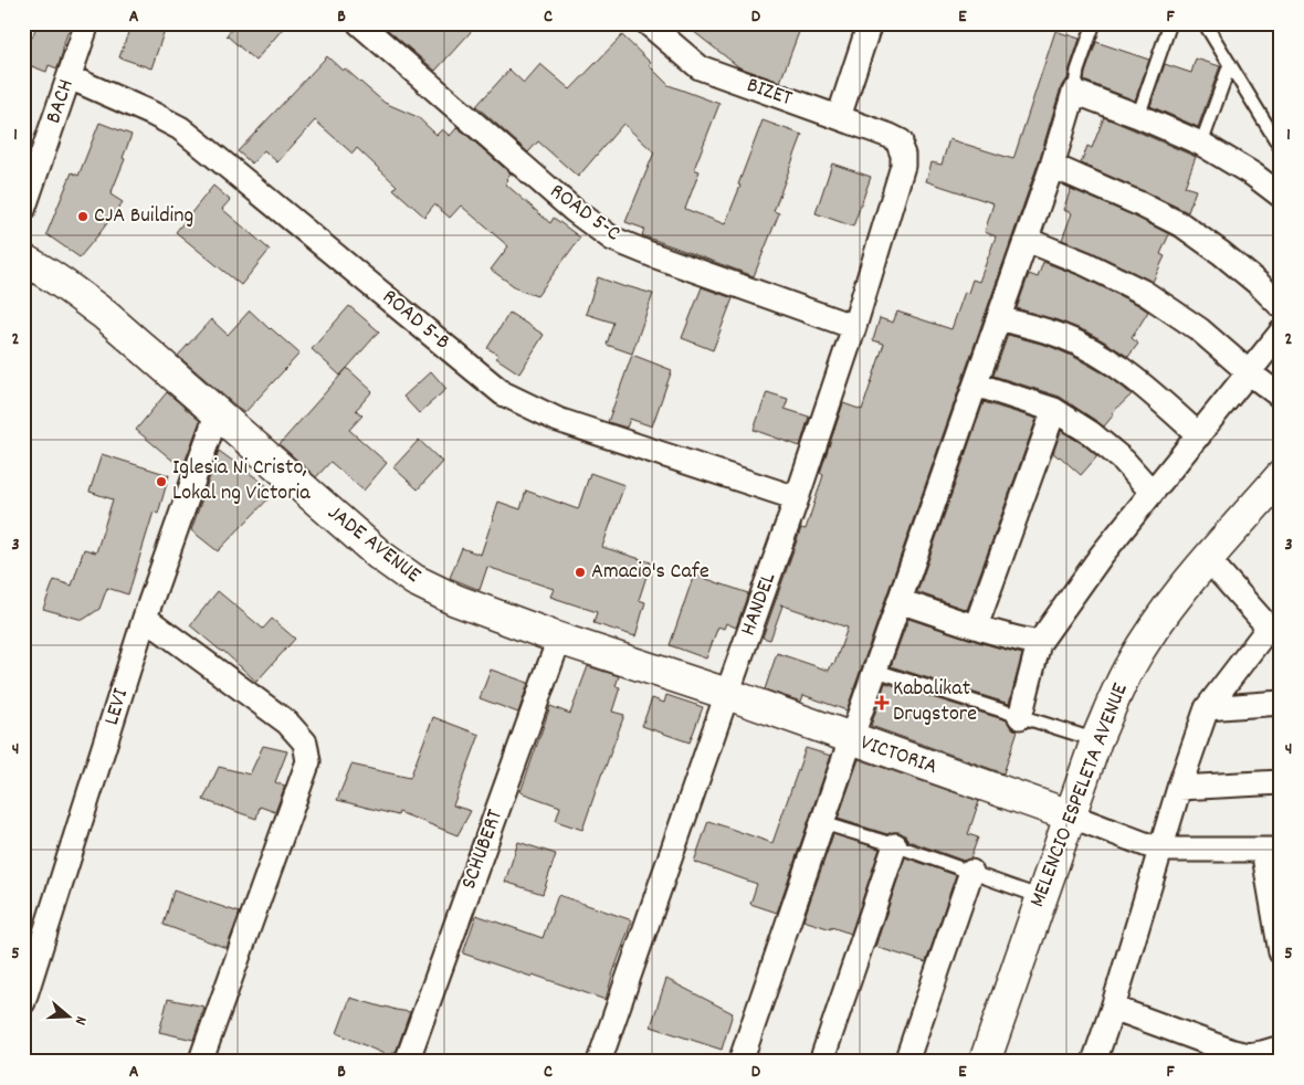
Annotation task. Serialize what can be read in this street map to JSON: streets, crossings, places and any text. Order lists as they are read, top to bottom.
{
  "streets": {
    "street": [
      "BIZET",
      "BACH",
      "ROAD 5-C",
      "ROAD 5-B",
      "JADE AVENUE",
      "HANDEL",
      "LEVI",
      "VICTORIA",
      "MELENCIO ESPELETA AVENUE",
      "SCHUBERT"
    ]
  },
  "crossings": [
    ["BIZET", "HANDEL"],
    ["BACH", "ROAD 5-B"],
    ["ROAD 5-C", "HANDEL"],
    ["ROAD 5-B", "HANDEL"],
    ["JADE AVENUE", "HANDEL"],
    ["JADE AVENUE", "LEVI"],
    ["JADE AVENUE", "VICTORIA"],
    ["JADE AVENUE", "SCHUBERT"],
    ["HANDEL", "VICTORIA"],
    ["VICTORIA", "MELENCIO ESPELETA AVENUE"]
  ],
  "places": {
    "other": ["CJA Building", "Iglesia Ni Cristo, Lokal ng Victoria", "Amacio's Cafe"],
    "health": ["Kabalikat Drugstore"]
  },
  "north": "right",
  "grid": {
    "columns": [
      "A",
      "B",
      "C",
      "D",
      "E",
      "F"
    ],
    "rows": [
      "1",
      "2",
      "3",
      "4",
      "5"
    ]
  }
}
